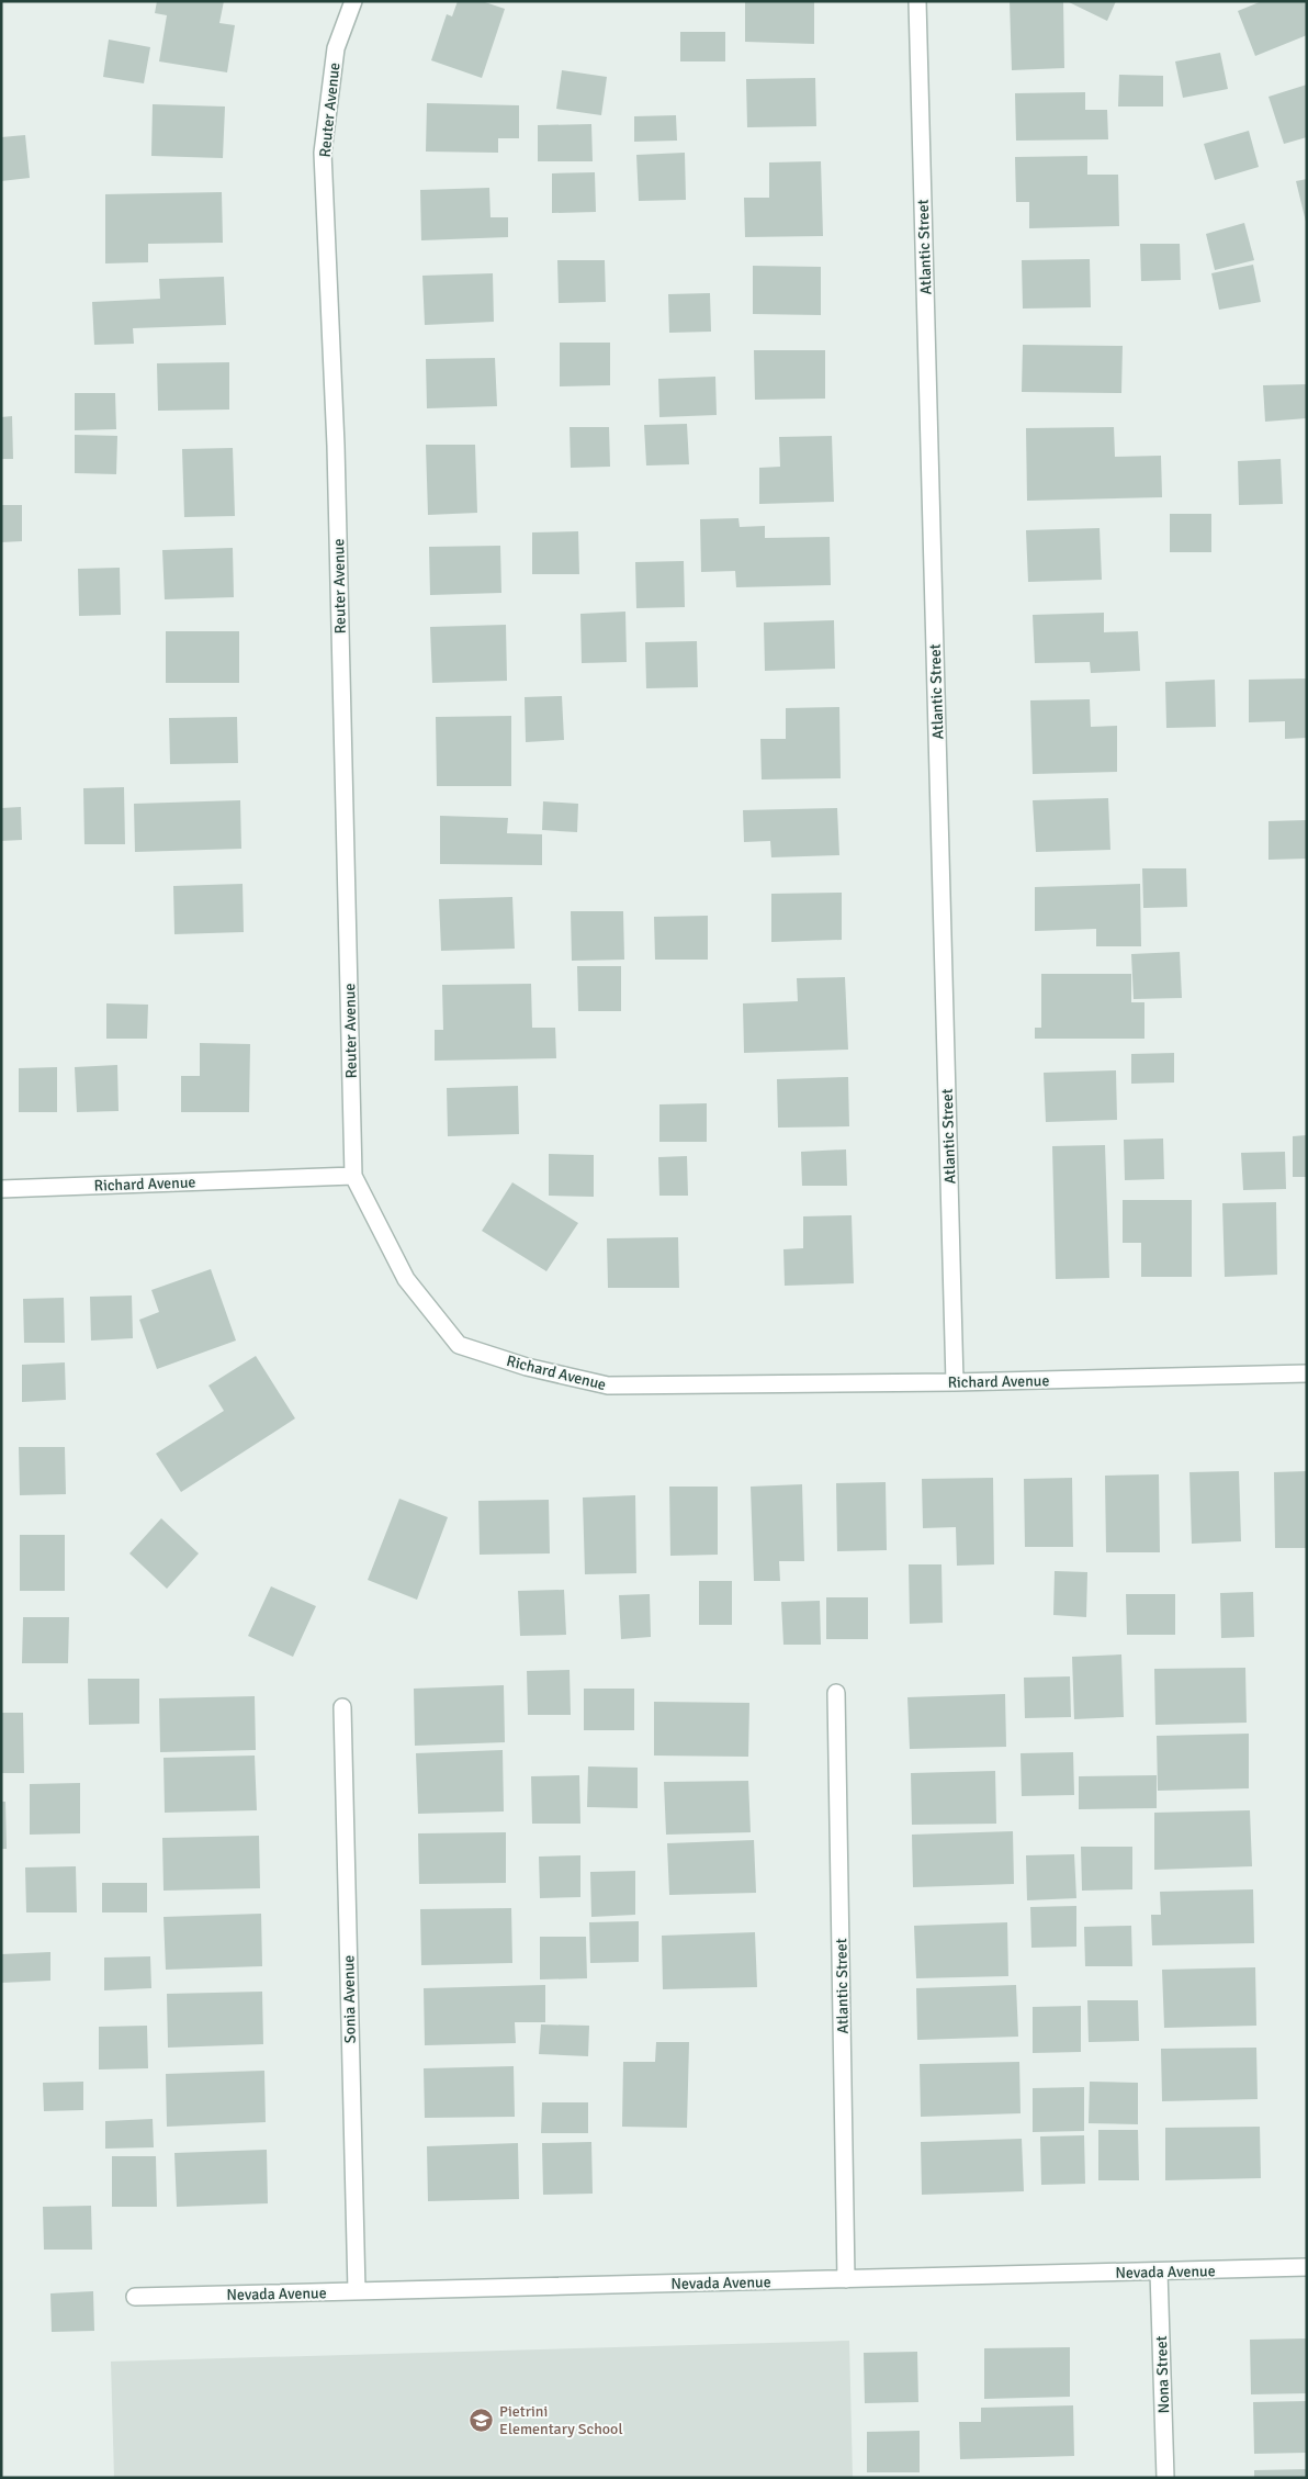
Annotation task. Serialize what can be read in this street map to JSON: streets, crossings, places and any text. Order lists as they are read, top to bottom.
{
  "streets": {
    "street": [
      "Reuter Avenue",
      "Atlantic Street",
      "Richard Avenue",
      "Sonia Avenue",
      "Nevada Avenue",
      "Nona Street"
    ]
  },
  "crossings": [
    ["Reuter Avenue", "Richard Avenue"],
    ["Atlantic Street", "Richard Avenue"],
    ["Atlantic Street", "Nevada Avenue"],
    ["Sonia Avenue", "Nevada Avenue"],
    ["Nevada Avenue", "Nona Street"]
  ],
  "places": {
    "school or university": ["Pietrini Elementary School"]
  }
}
